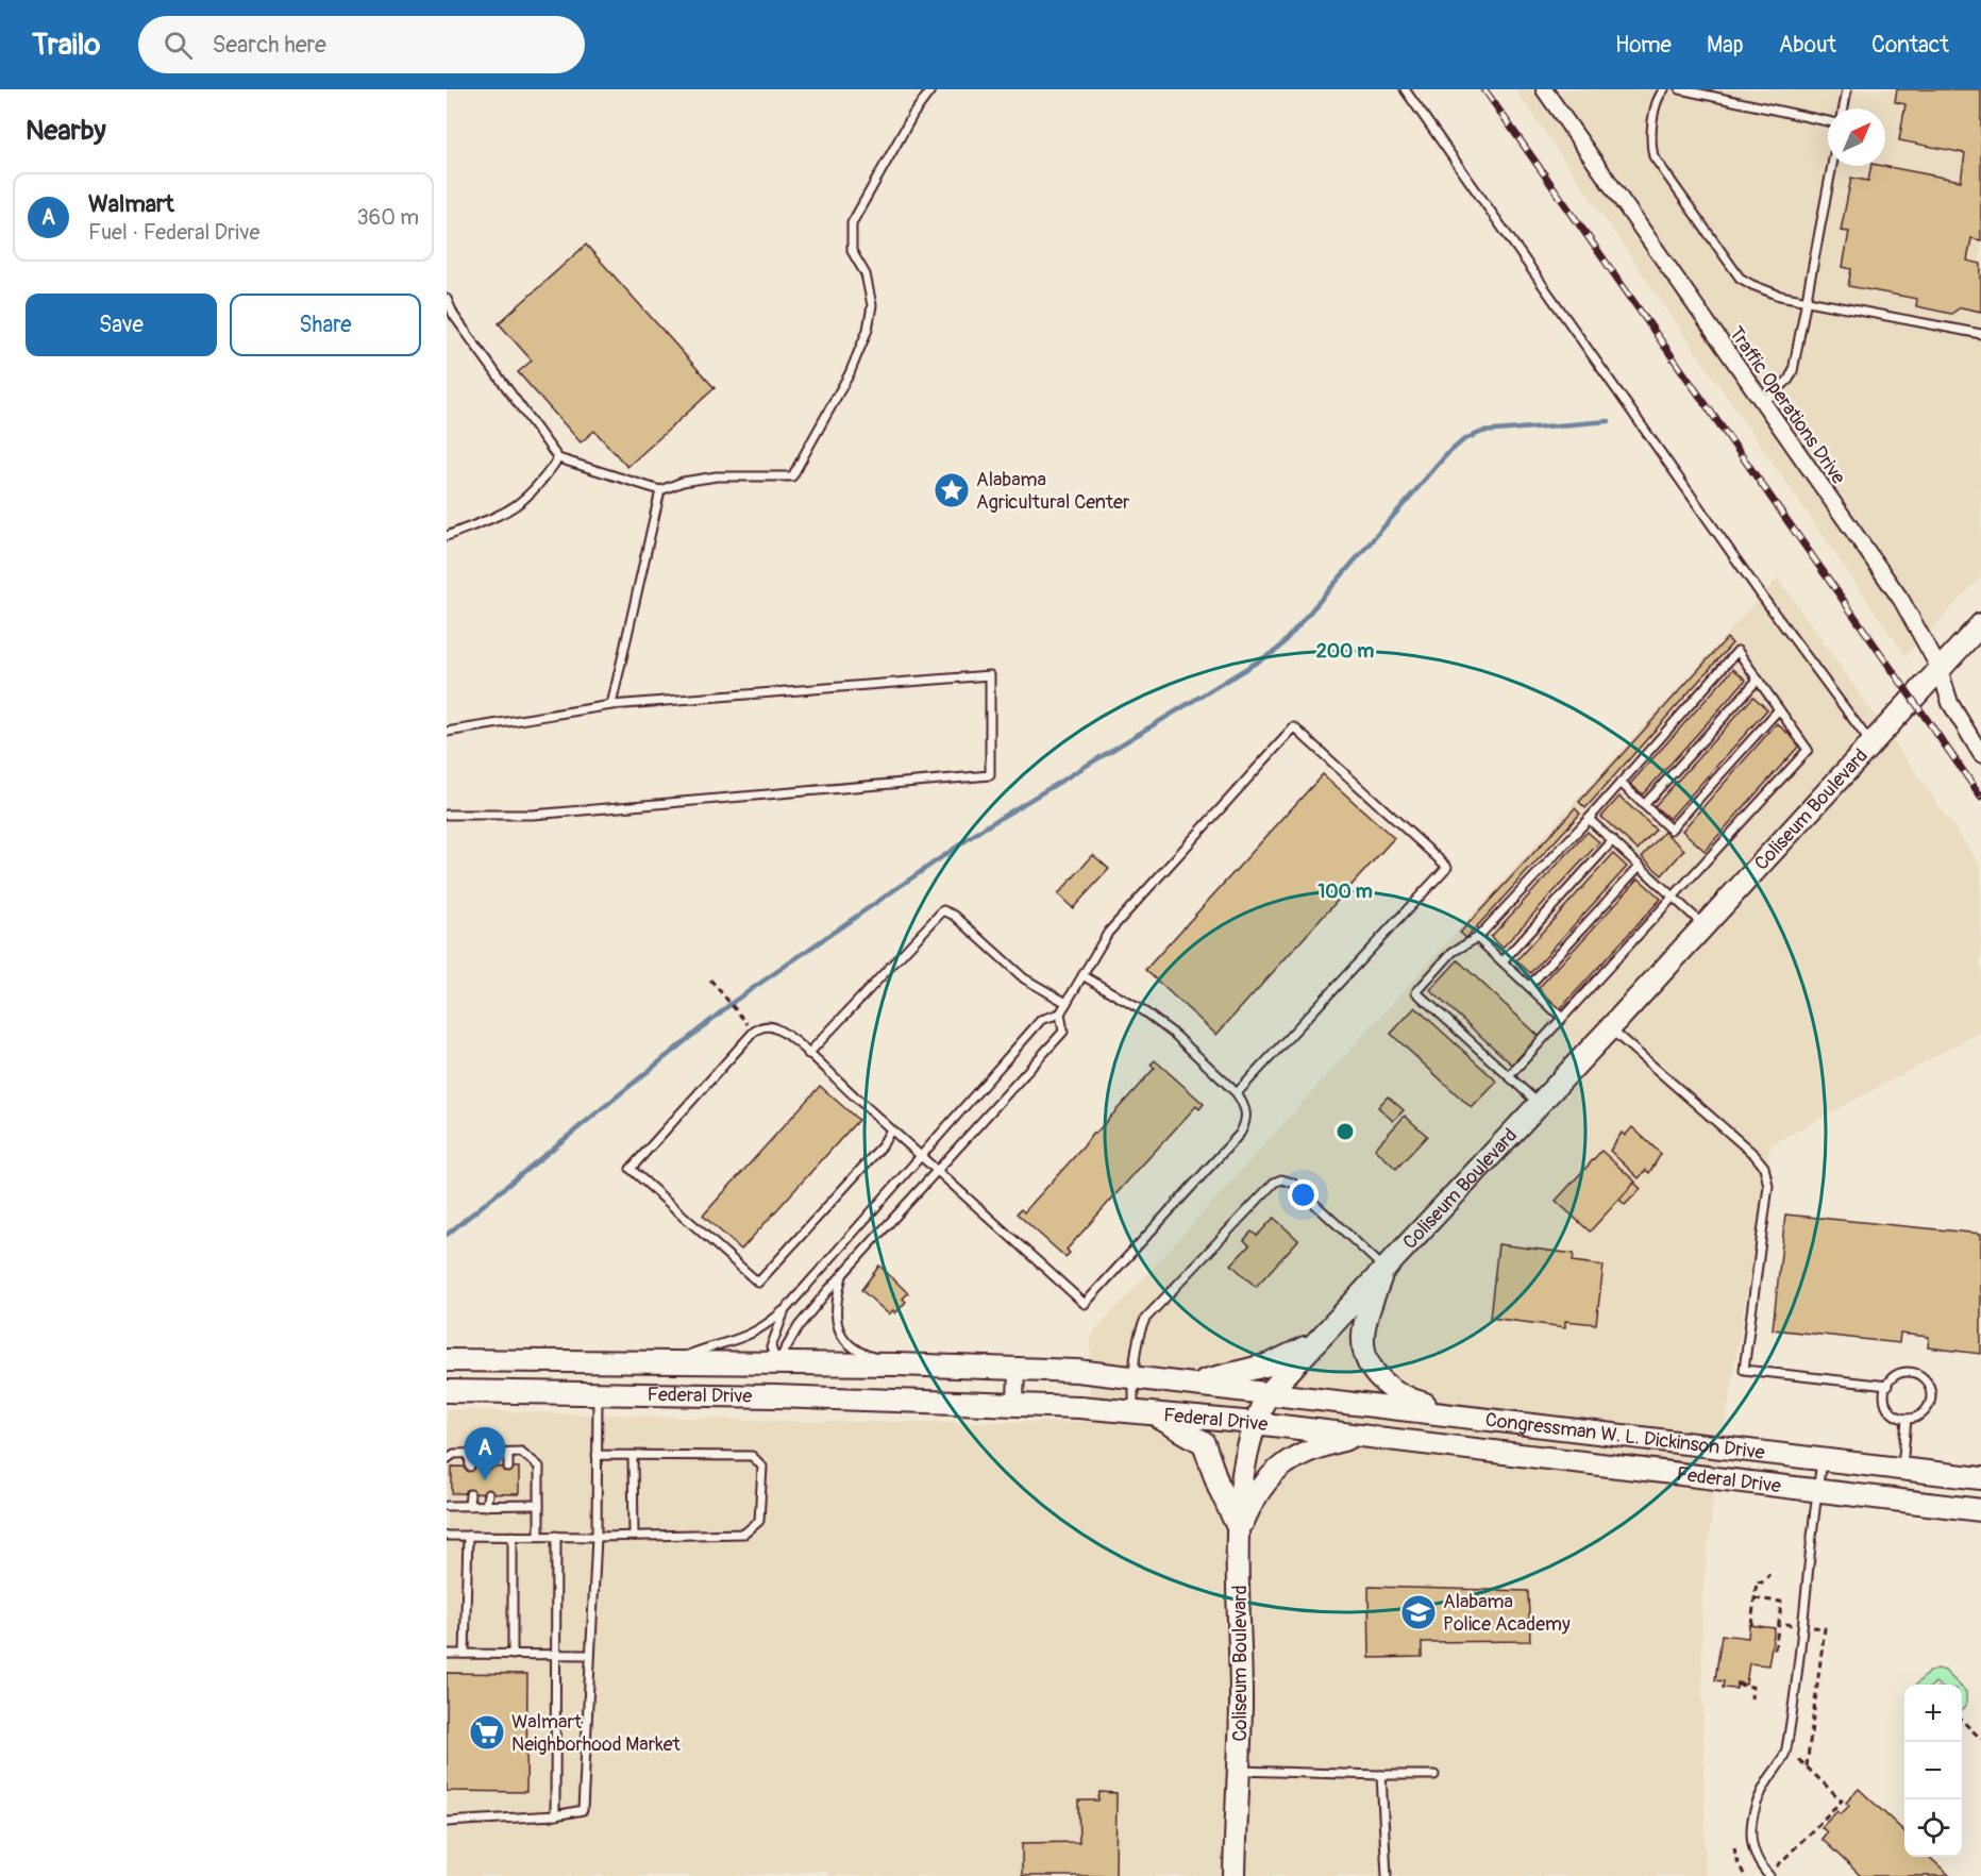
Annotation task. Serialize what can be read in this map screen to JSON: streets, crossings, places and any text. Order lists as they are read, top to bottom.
{
  "streets": {
    "main road": ["Coliseum Boulevard", "Federal Drive", "Congressman W. L. Dickinson Drive"],
    "street": ["Traffic Operations Drive"]
  },
  "crossings": [
    ["Traffic Operations Drive", "Coliseum Boulevard"],
    ["Coliseum Boulevard", "Federal Drive"],
    ["Coliseum Boulevard", "Congressman W. L. Dickinson Drive"],
    ["Federal Drive", "Congressman W. L. Dickinson Drive"]
  ],
  "places": {
    "place": ["Alabama Agricultural Center"],
    "school or university": ["Alabama Police Academy"],
    "supermarket": ["Walmart Neighborhood Market"]
  },
  "north": "top right",
  "page": {
    "header": "Trailo",
    "search": "Search here",
    "nav": [
      "Home",
      "Map",
      "About",
      "Contact"
    ],
    "heading": "Nearby",
    "list": [
      {
        "mark": "A",
        "name": "Walmart",
        "note": "Fuel · Federal Drive",
        "value": "360 m"
      }
    ],
    "buttons": ["Save", "Share"],
    "pins": "A",
    "map_buttons": ["+", "−"]
  },
  "rings": ["200 m", "100 m"]
}
